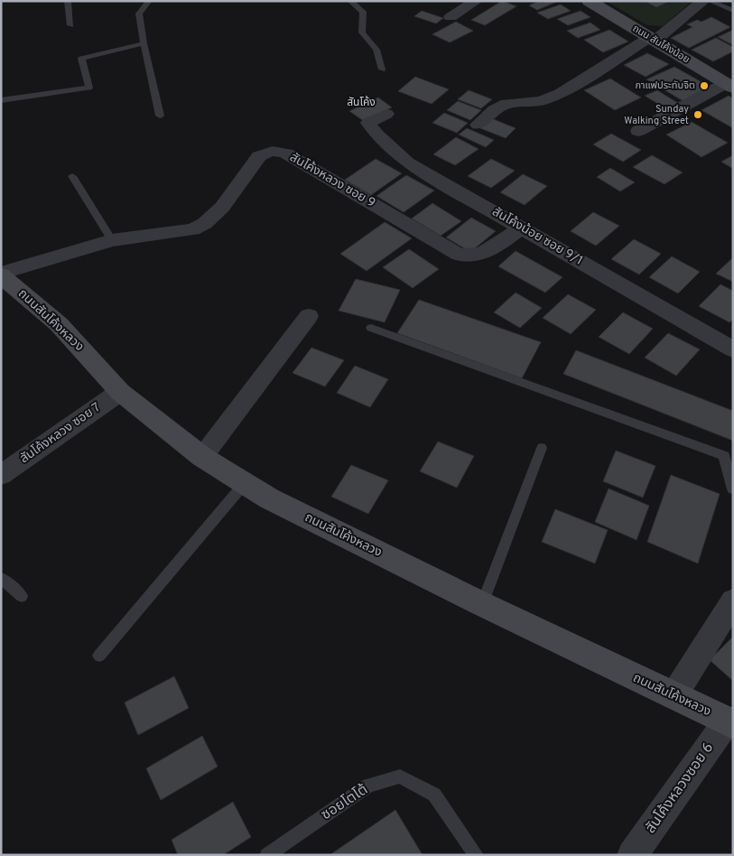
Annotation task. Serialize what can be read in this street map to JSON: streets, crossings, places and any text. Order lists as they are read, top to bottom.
{
  "streets": {
    "street": [
      "ถนน สันโค้งน้อย",
      "สันโค้งหลวง ซอย 9",
      "สันโค้งน้อย ซอย 9/1",
      "ถนนสันโค้งหลวง",
      "สันโค้งหลวง ซอย 7",
      "สันโค้งหลวงซอย 6"
    ],
    "lane": ["ซอยโตโต้"]
  },
  "crossings": [
    ["สันโค้งหลวง ซอย 9", "สันโค้งน้อย ซอย 9/1"],
    ["สันโค้งหลวง ซอย 9", "ถนนสันโค้งหลวง"],
    ["ถนนสันโค้งหลวง", "สันโค้งหลวง ซอย 7"],
    ["ถนนสันโค้งหลวง", "สันโค้งหลวงซอย 6"]
  ],
  "districts": ["สันโค้ง"],
  "places": ["กาแฟประทับจิต", "Sunday Walking Street"]
}
